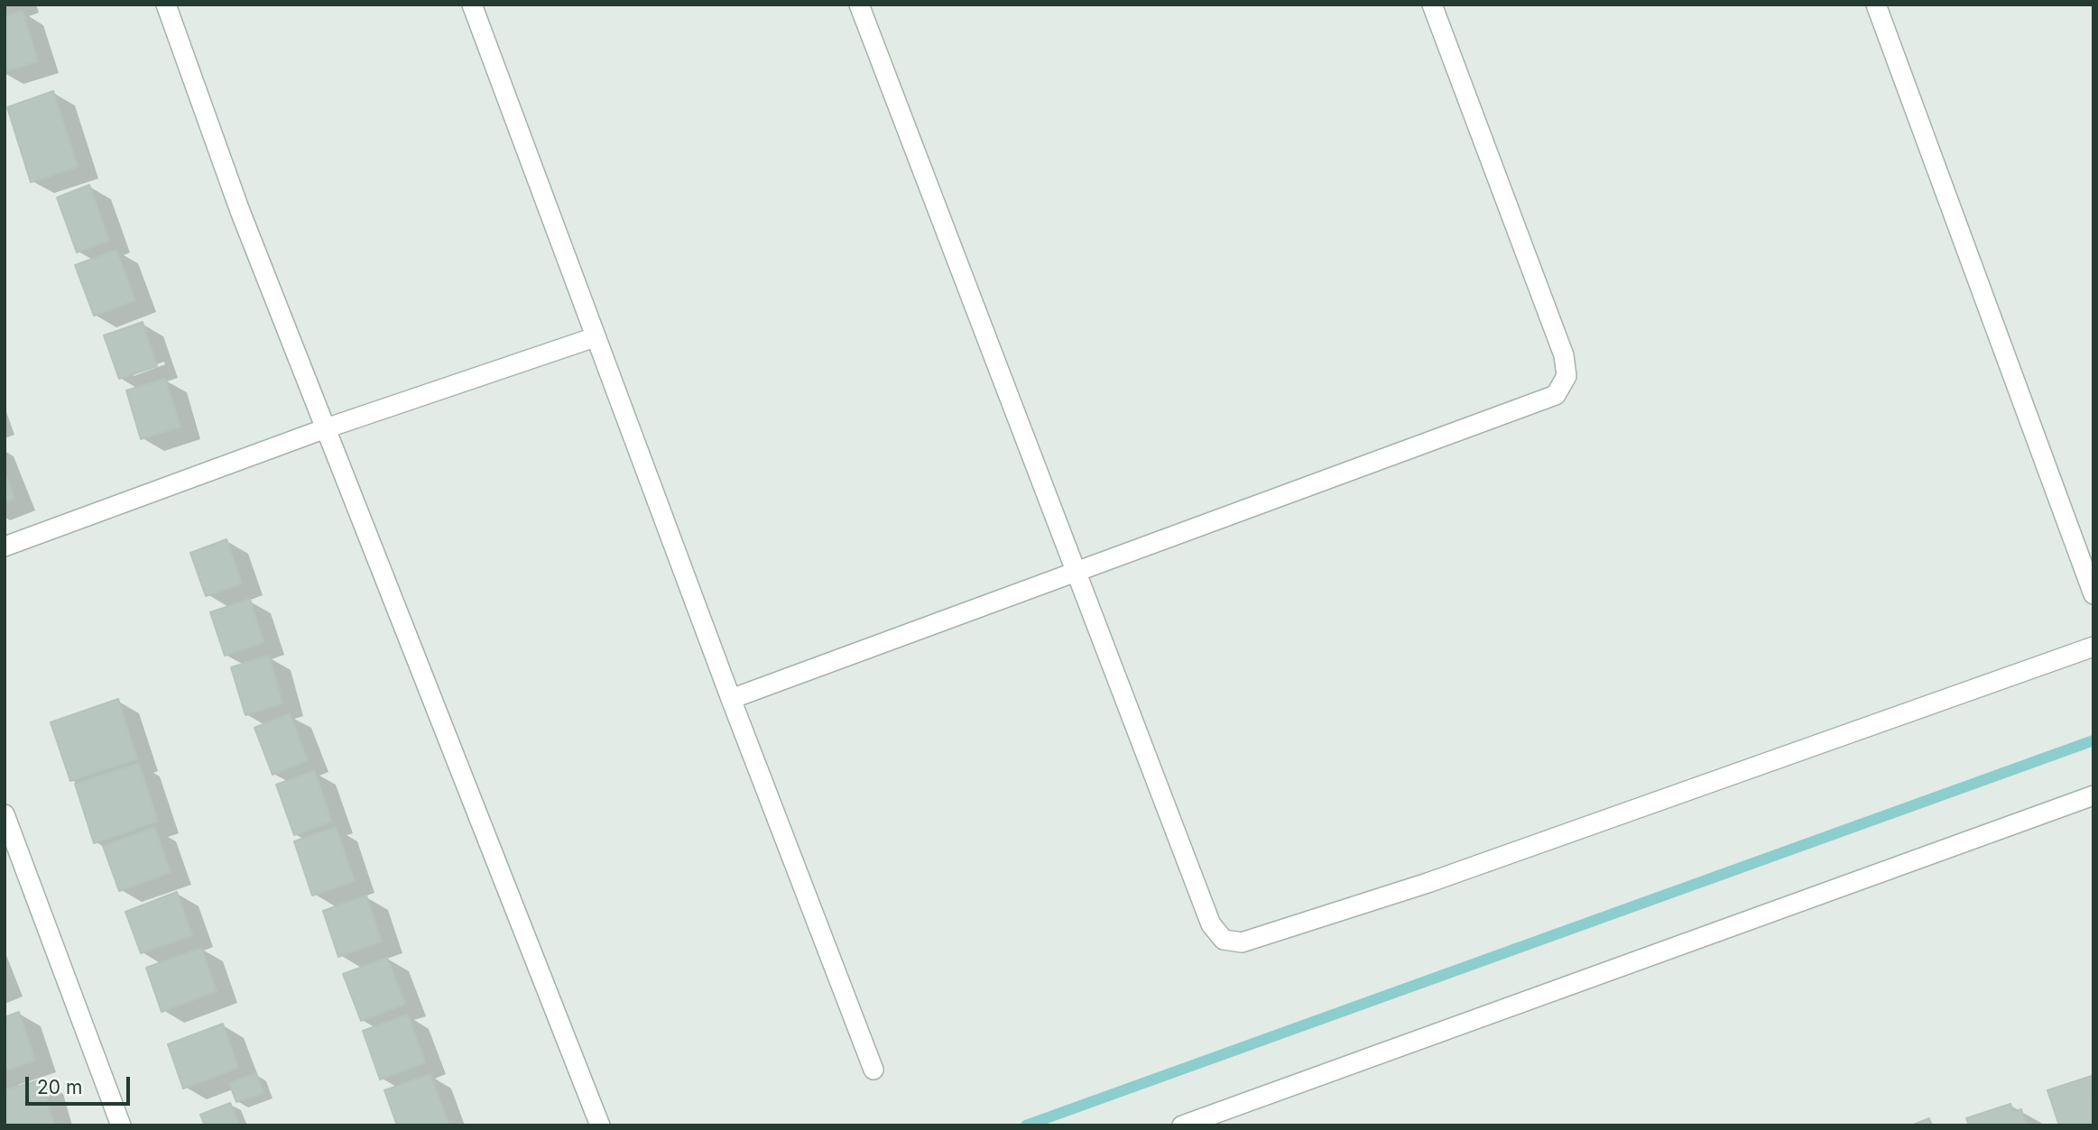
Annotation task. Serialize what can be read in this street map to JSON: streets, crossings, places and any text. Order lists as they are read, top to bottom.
{
  "scale_bar": "20 m"
}
